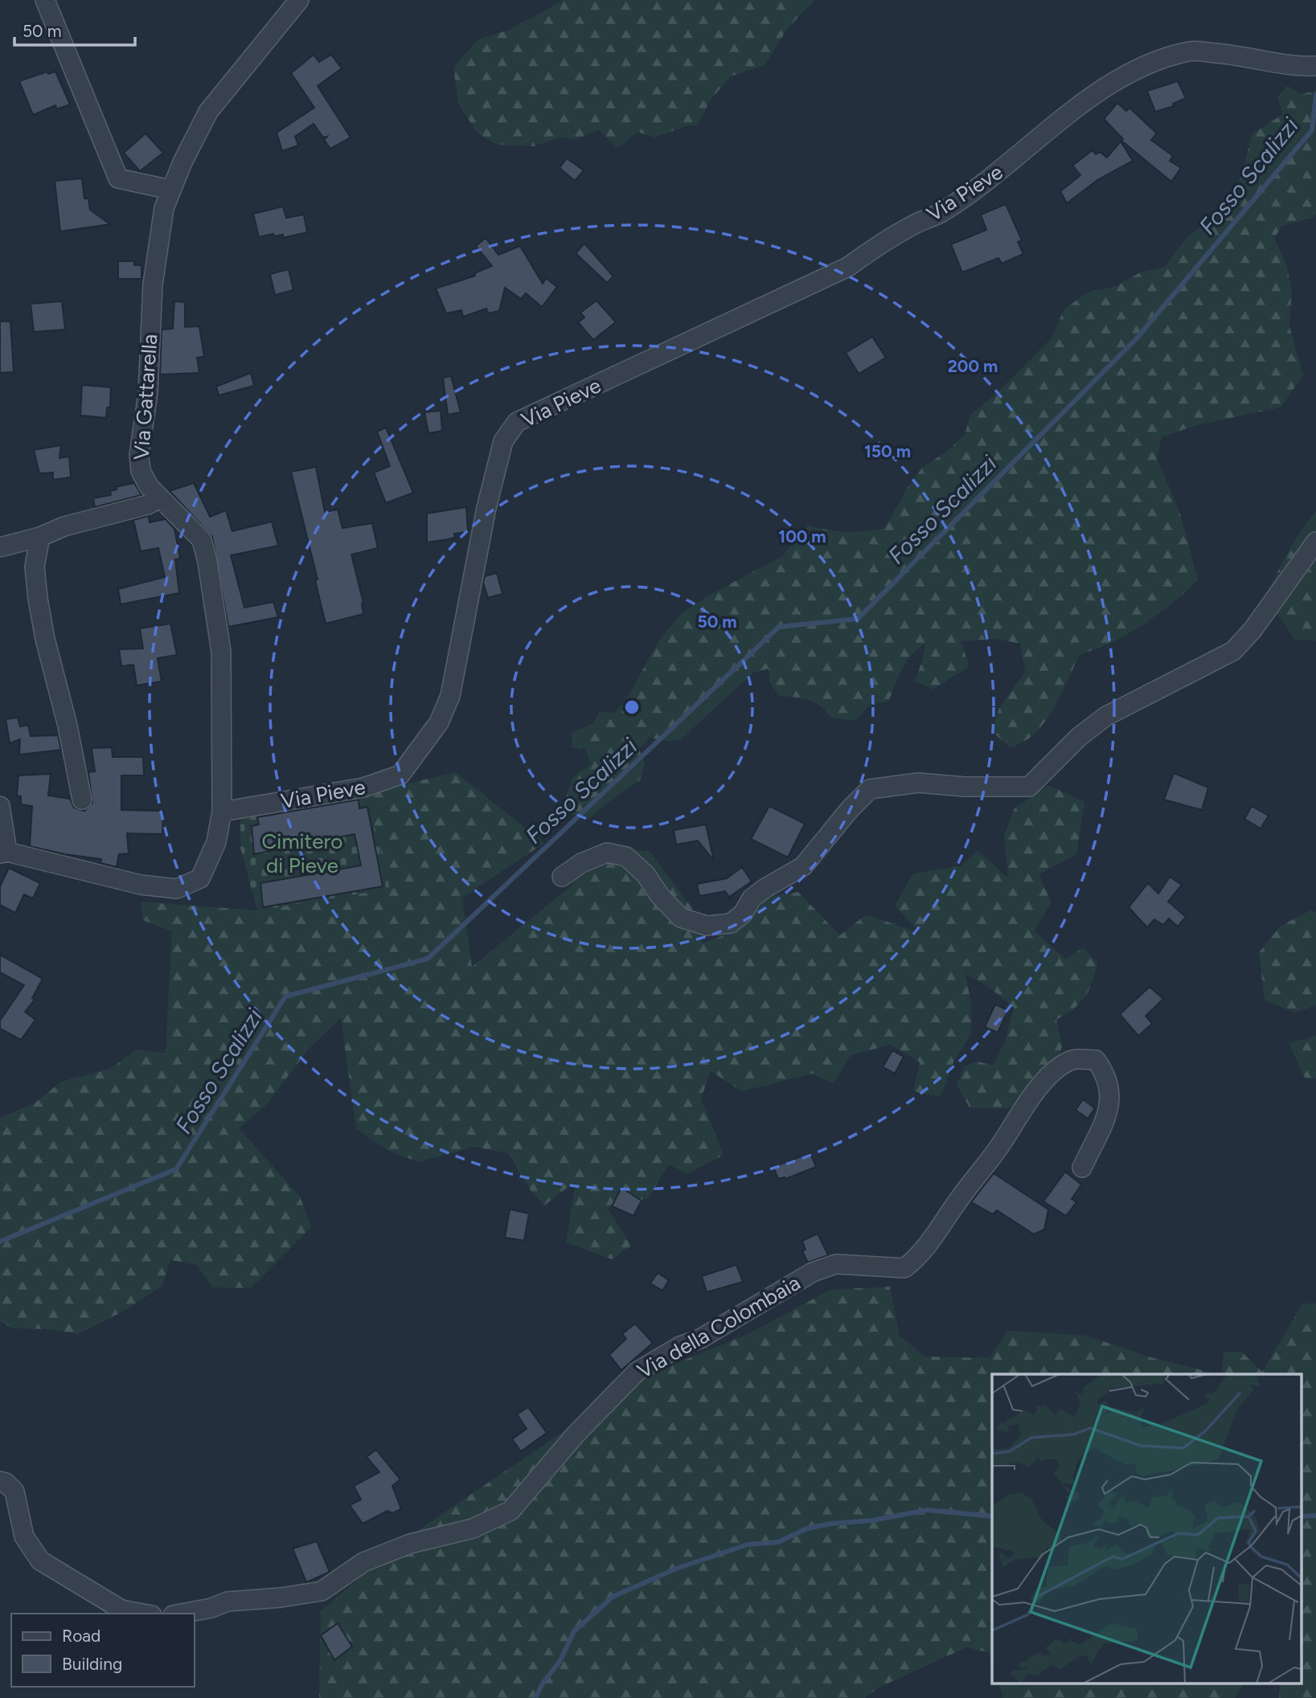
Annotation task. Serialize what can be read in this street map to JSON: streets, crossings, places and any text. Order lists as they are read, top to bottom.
{
  "streets": {
    "street": ["Via Pieve", "Via Gattarella", "Via della Colombaia"]
  },
  "crossings": [
    ["Via Pieve", "Via Gattarella"]
  ],
  "water": ["Fosso Scalizzi"],
  "parks": ["Cimitero di Pieve"],
  "legend": ["Road", "Building"],
  "scale_bar": "50 m",
  "rings": [
    "200 m",
    "150 m",
    "100 m",
    "50 m"
  ]
}
